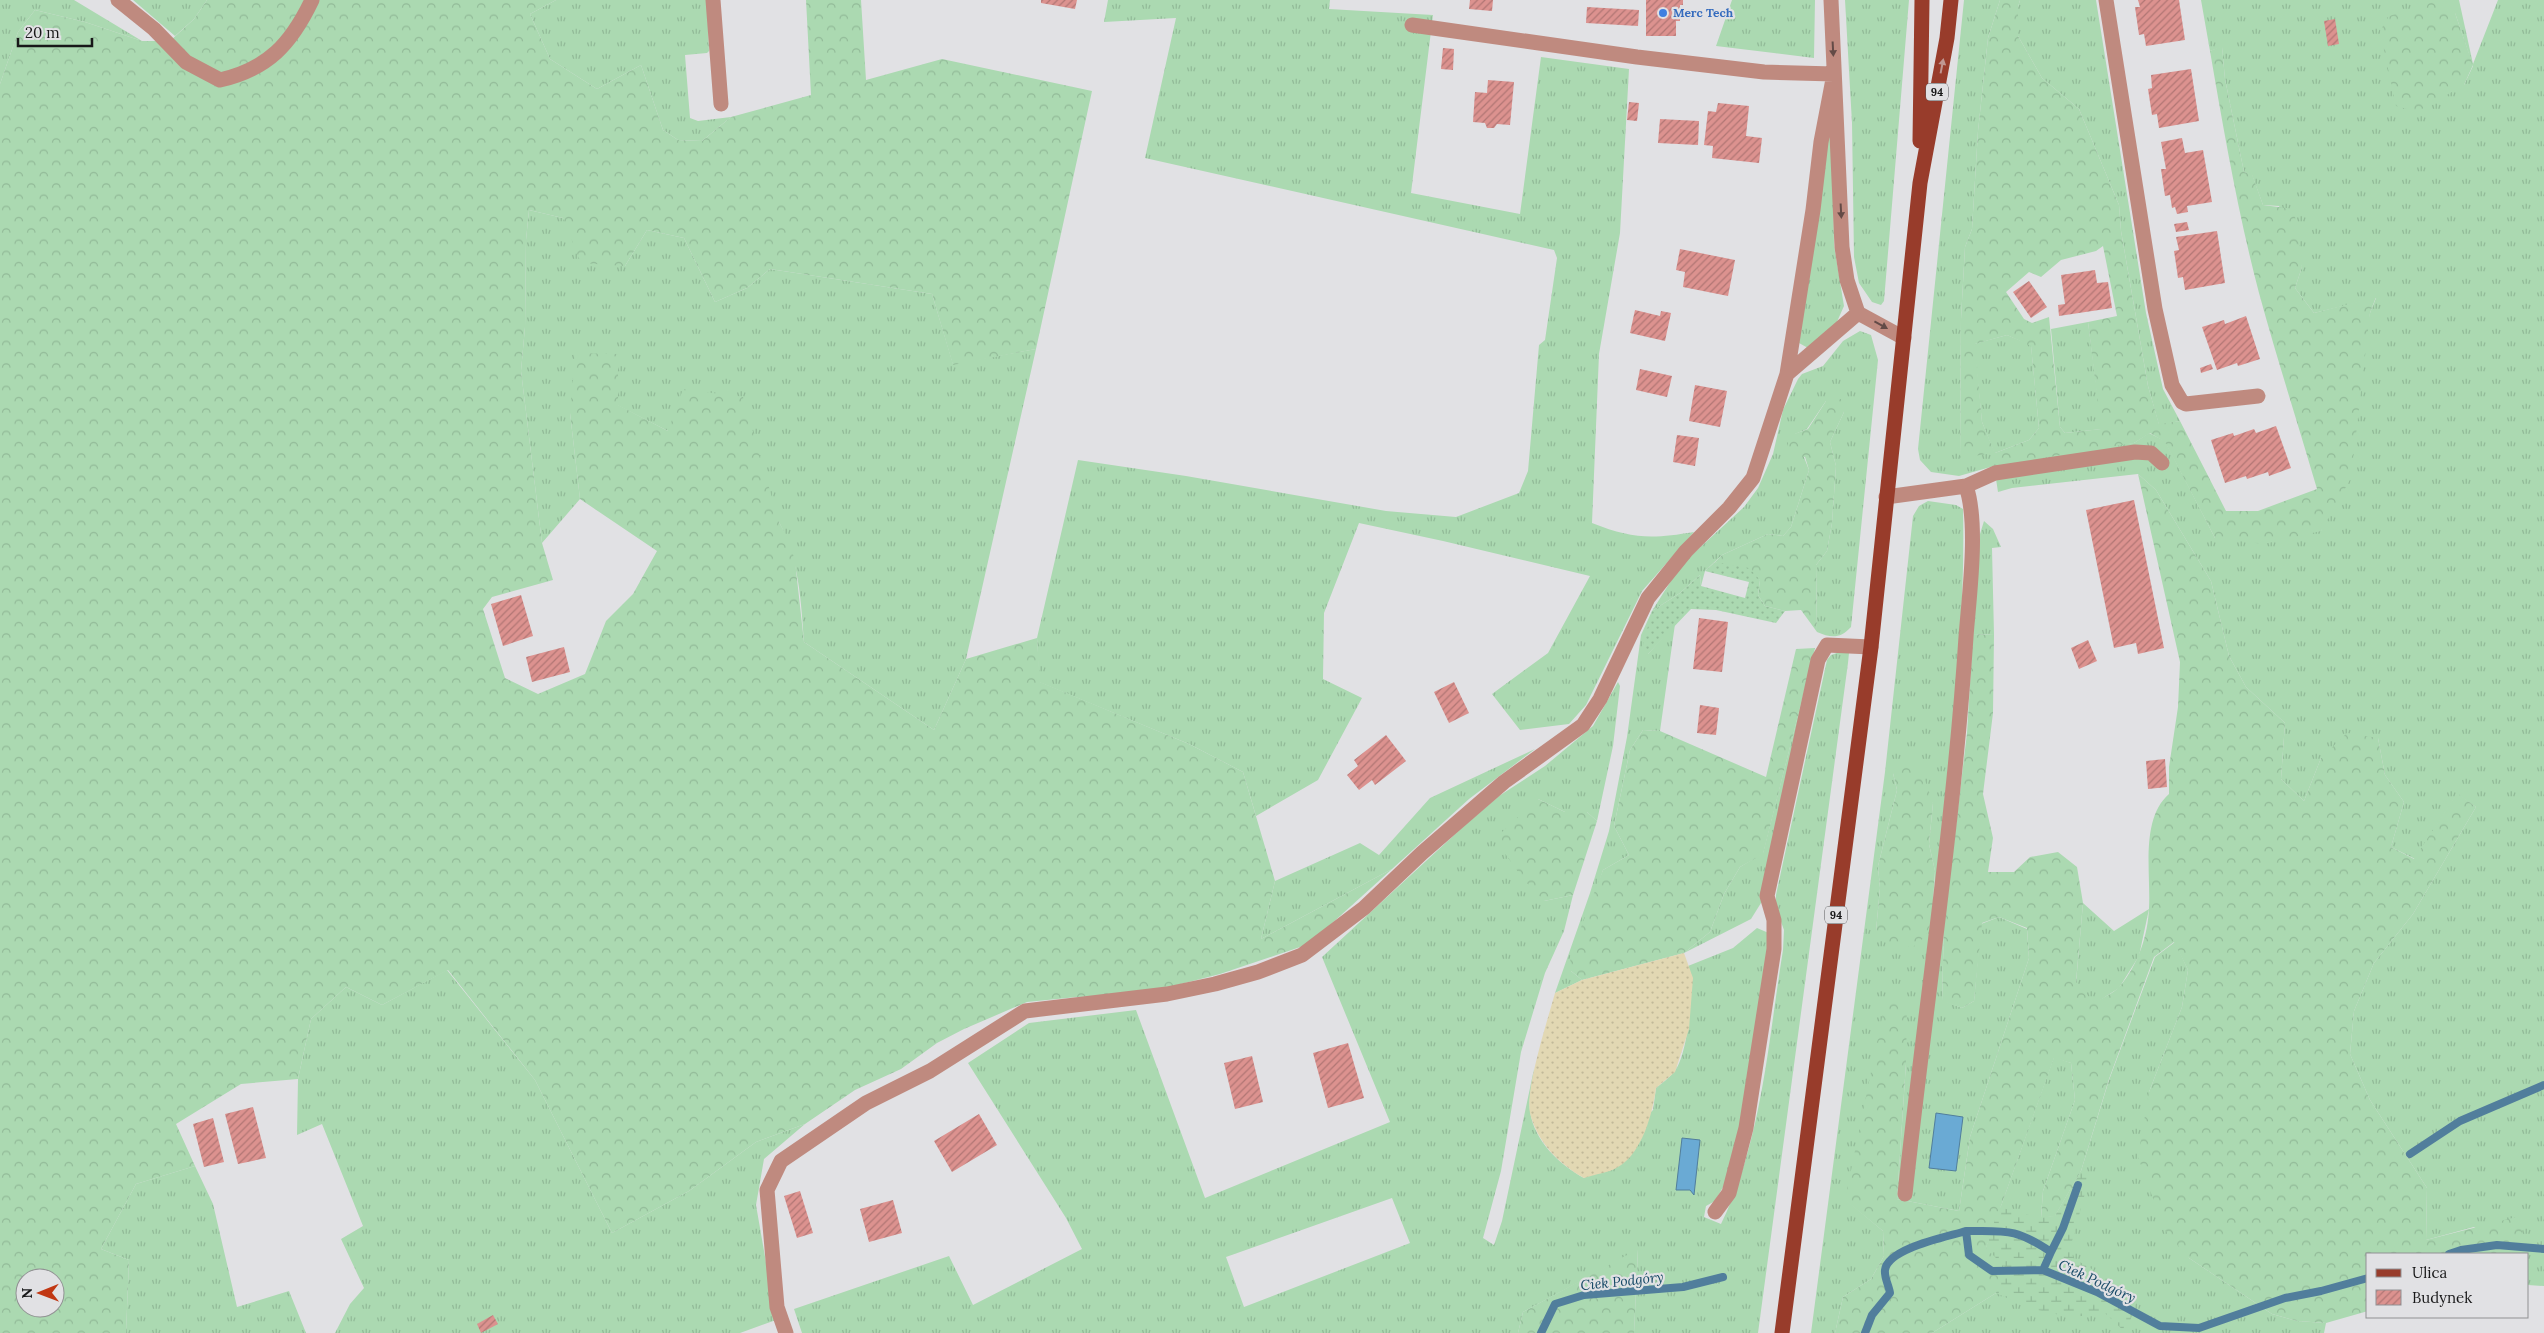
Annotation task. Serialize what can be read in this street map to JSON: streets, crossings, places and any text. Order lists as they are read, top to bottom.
{
  "streets": {
    "main road": ["94"]
  },
  "water": ["Ciek Podgóry"],
  "places": ["Merc Tech"],
  "legend": ["Ulica", "Budynek"],
  "scale_bar": "20 m",
  "north": "left"
}
